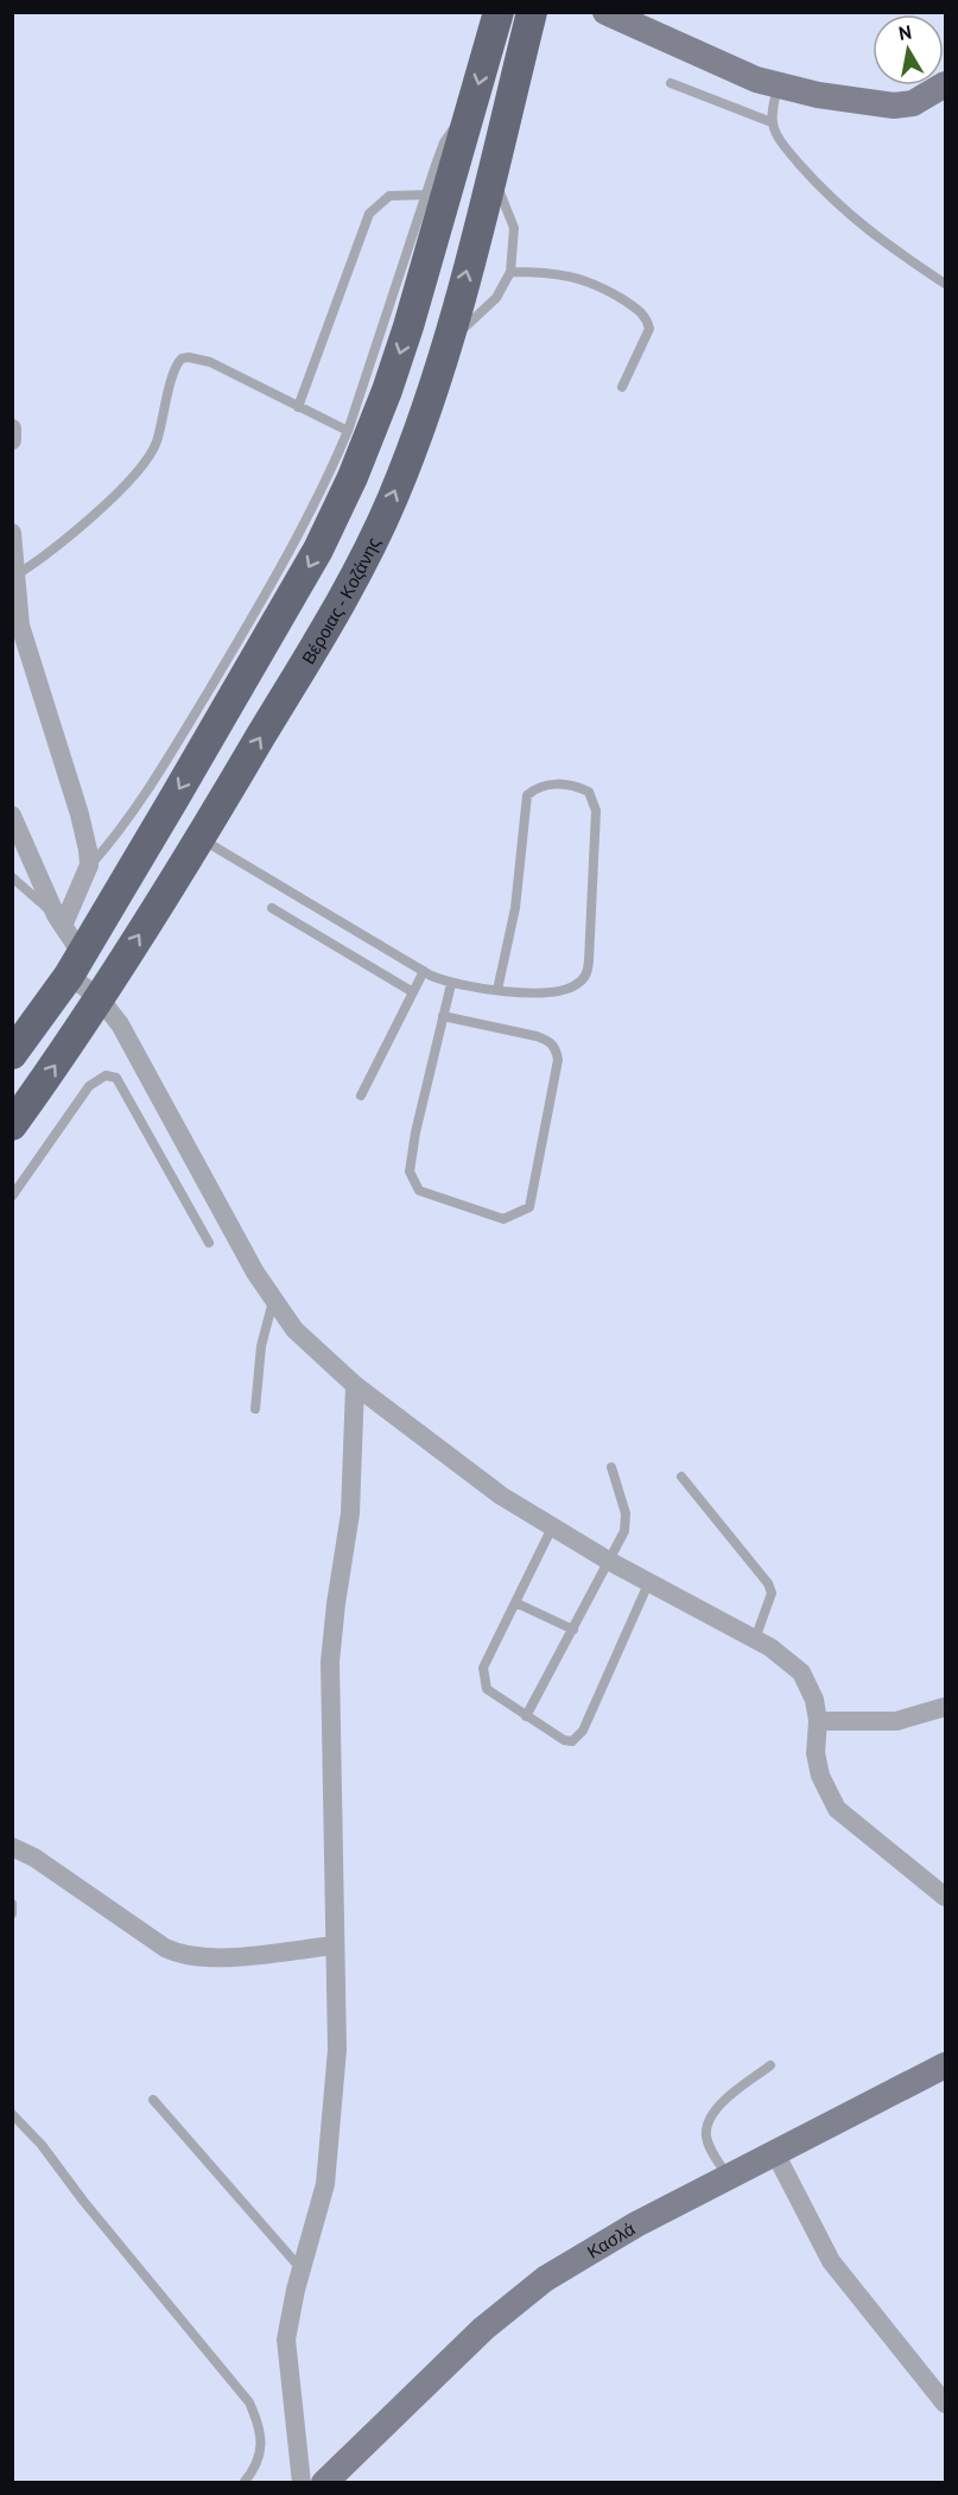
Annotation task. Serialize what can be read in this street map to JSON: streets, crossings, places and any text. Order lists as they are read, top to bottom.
{
  "streets": {
    "main road": ["Βέροιας - Κοζάνης"],
    "street": ["Κασλά"]
  },
  "north": "top"
}
